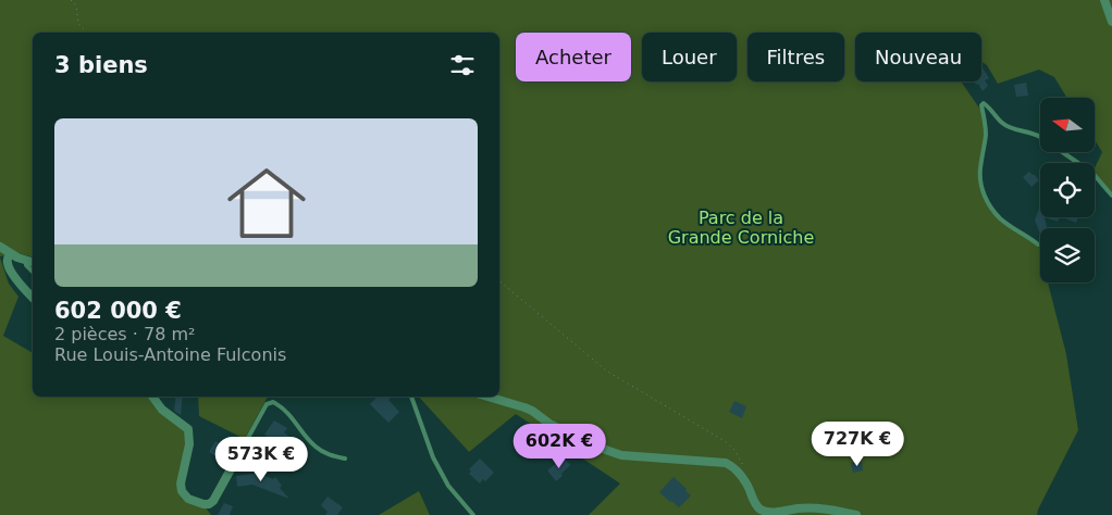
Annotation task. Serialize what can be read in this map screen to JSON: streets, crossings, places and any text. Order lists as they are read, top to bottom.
{
  "parks": ["Parc de la Grande Corniche"],
  "north": "left",
  "page": {
    "chip": [
      "Acheter",
      "Louer",
      "Filtres",
      "Nouveau"
    ],
    "heading": "3 biens",
    "list": [
      {
        "name": "602 000 €",
        "note": "2 pièces · 78 m² · Rue Louis-Antoine Fulconis"
      }
    ],
    "price": ["727K €", "602K €", "573K €"]
  }
}
